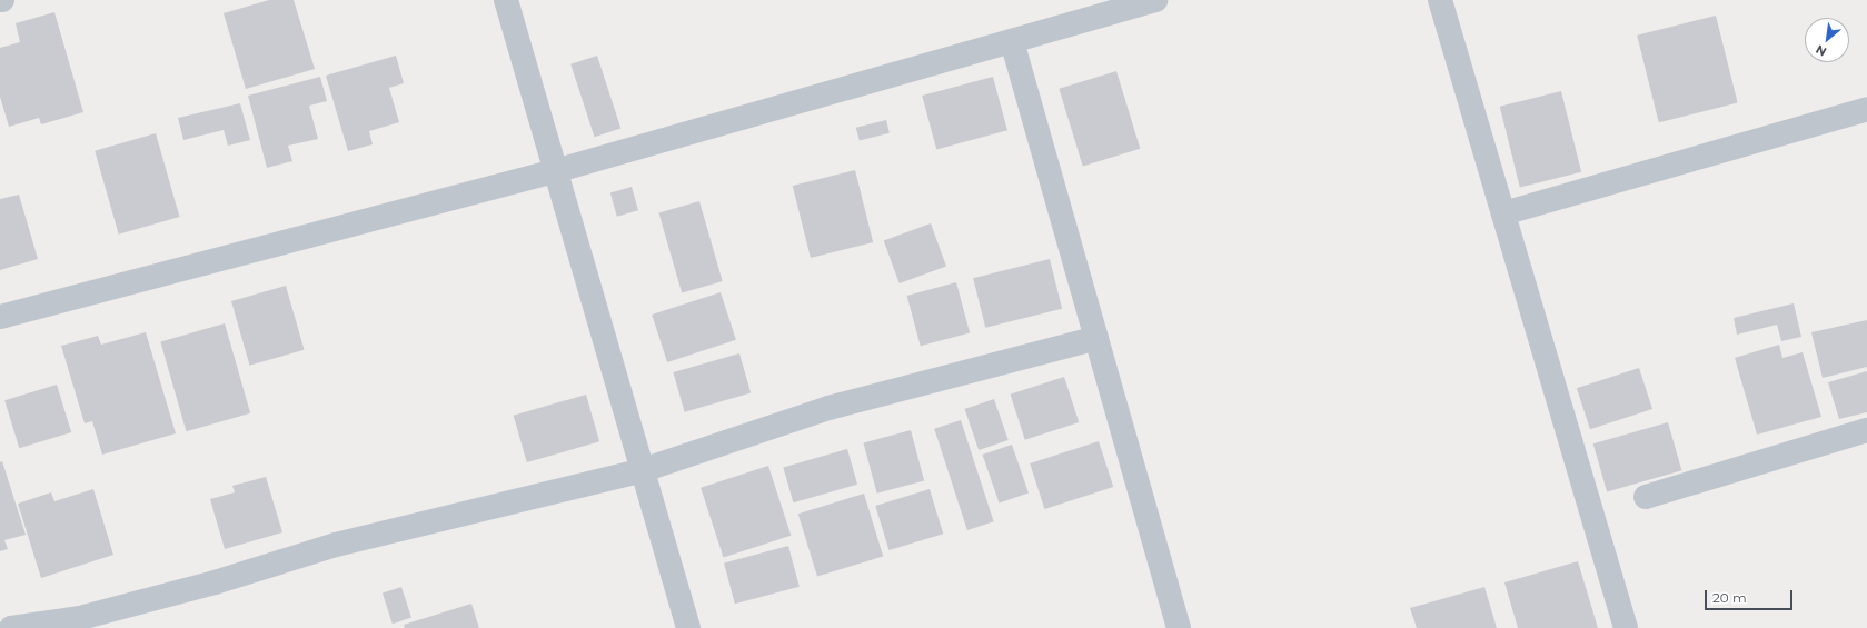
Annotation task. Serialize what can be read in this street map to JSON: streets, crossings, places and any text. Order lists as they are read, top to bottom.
{
  "scale_bar": "20 m",
  "north": "bottom left"
}
